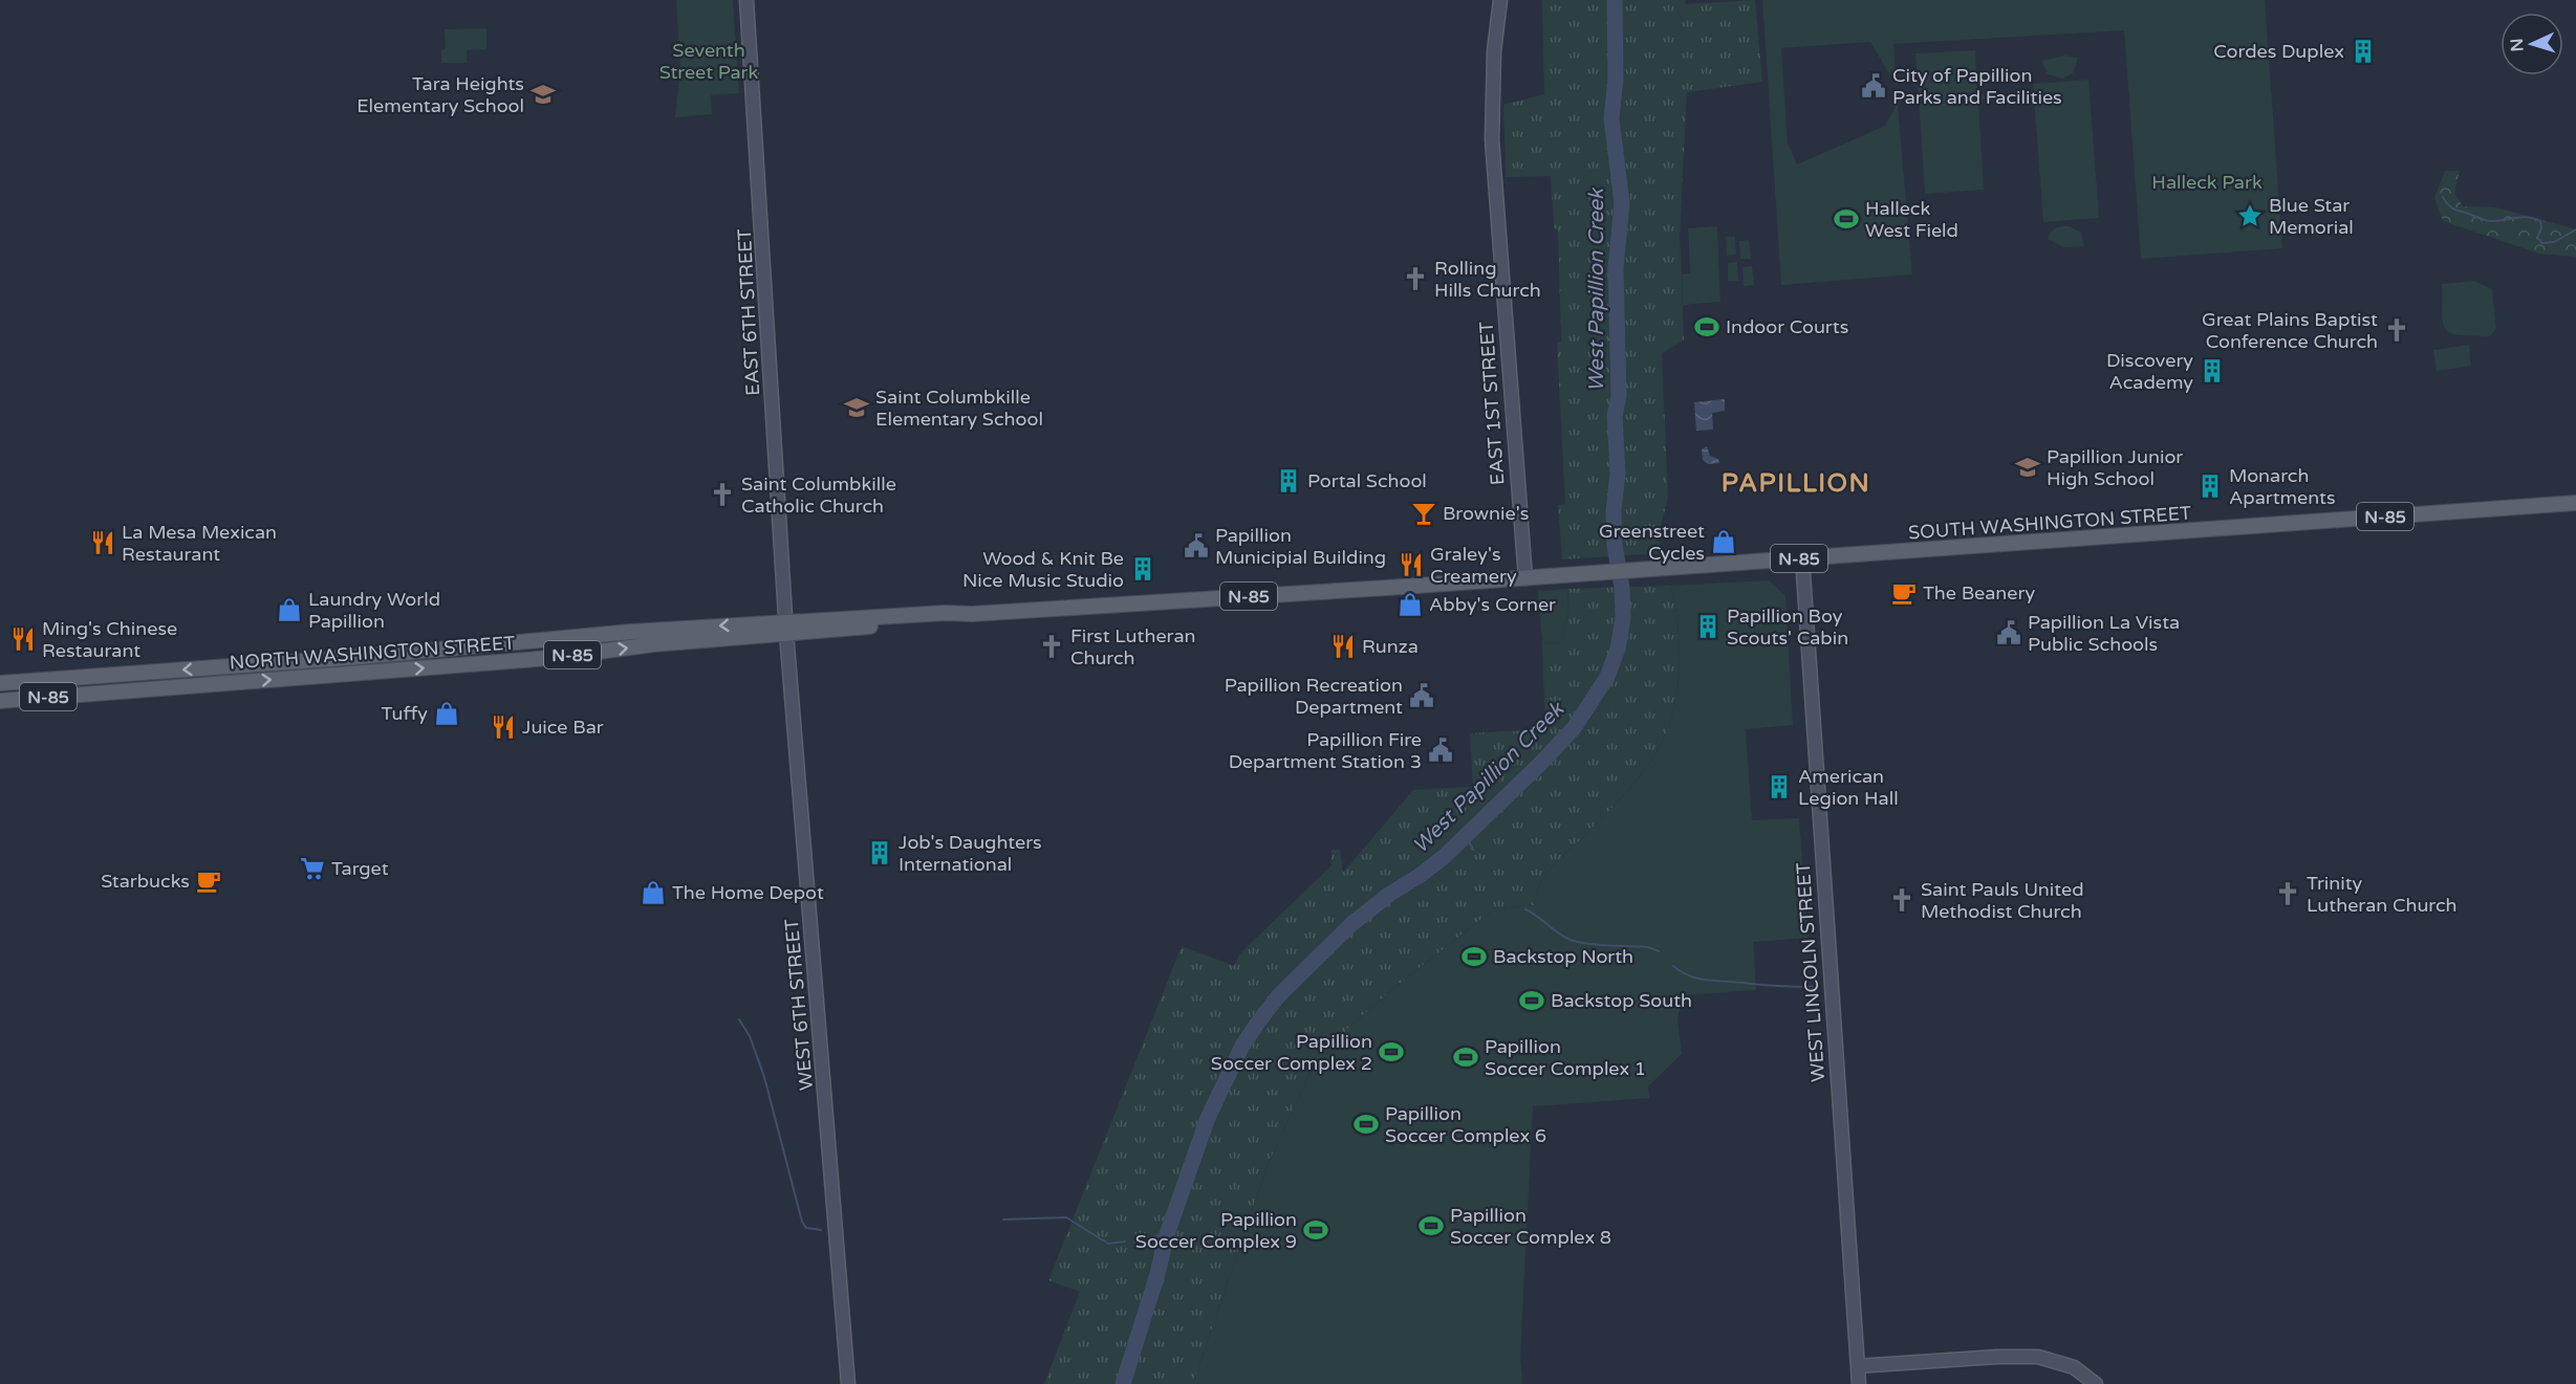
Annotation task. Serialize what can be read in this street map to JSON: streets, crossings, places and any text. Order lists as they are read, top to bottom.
{
  "streets": {
    "main road": [
      "EAST 6TH STREET",
      "EAST 1ST STREET",
      "N-85",
      "SOUTH WASHINGTON STREET",
      "NORTH WASHINGTON STREET",
      "WEST LINCOLN STREET",
      "WEST 6TH STREET"
    ]
  },
  "crossings": [
    ["EAST 6TH STREET", "NORTH WASHINGTON STREET"],
    ["EAST 6TH STREET", "WEST 6TH STREET"],
    ["EAST 1ST STREET", "SOUTH WASHINGTON STREET"],
    ["EAST 1ST STREET", "NORTH WASHINGTON STREET"],
    ["SOUTH WASHINGTON STREET", "NORTH WASHINGTON STREET"],
    ["SOUTH WASHINGTON STREET", "WEST LINCOLN STREET"],
    ["NORTH WASHINGTON STREET", "WEST 6TH STREET"]
  ],
  "districts": ["PAPILLION"],
  "water": ["West Papillion Creek"],
  "parks": ["Seventh Street Park", "Halleck Park"],
  "places": {
    "building": [
      "Cordes Duplex",
      "Discovery Academy",
      "Portal School",
      "Monarch Apartments",
      "Wood & Knit Be Nice Music Studio",
      "Papillion Boy Scouts' Cabin",
      "American Legion Hall",
      "Job's Daughters International"
    ],
    "public building": [
      "City of Papillion Parks and Facilities",
      "Papillion Municipial Building",
      "Papillion La Vista Public Schools",
      "Papillion Recreation Department",
      "Papillion Fire Department Station 3"
    ],
    "school or university": ["Tara Heights Elementary School", "Saint Columbkille Elementary School", "Papillion Junior High School"],
    "place": ["Blue Star Memorial"],
    "sports": [
      "Halleck West Field",
      "Indoor Courts",
      "Backstop North",
      "Backstop South",
      "Papillion Soccer Complex 2",
      "Papillion Soccer Complex 1",
      "Papillion Soccer Complex 6",
      "Papillion Soccer Complex 8",
      "Papillion Soccer Complex 9"
    ],
    "church": [
      "Rolling Hills Church",
      "Great Plains Baptist Conference Church",
      "Saint Columbkille Catholic Church",
      "First Lutheran Church",
      "Trinity Lutheran Church",
      "Saint Pauls United Methodist Church"
    ],
    "bar": ["Brownie's"],
    "shop": [
      "Greenstreet Cycles",
      "Abby's Corner",
      "Laundry World Papillion",
      "Tuffy",
      "The Home Depot"
    ],
    "restaurant": [
      "La Mesa Mexican Restaurant",
      "Graley's Creamery",
      "Ming's Chinese Restaurant",
      "Runza",
      "Juice Bar"
    ],
    "cafe": ["The Beanery", "Starbucks"],
    "supermarket": ["Target"]
  },
  "north": "left"
}
